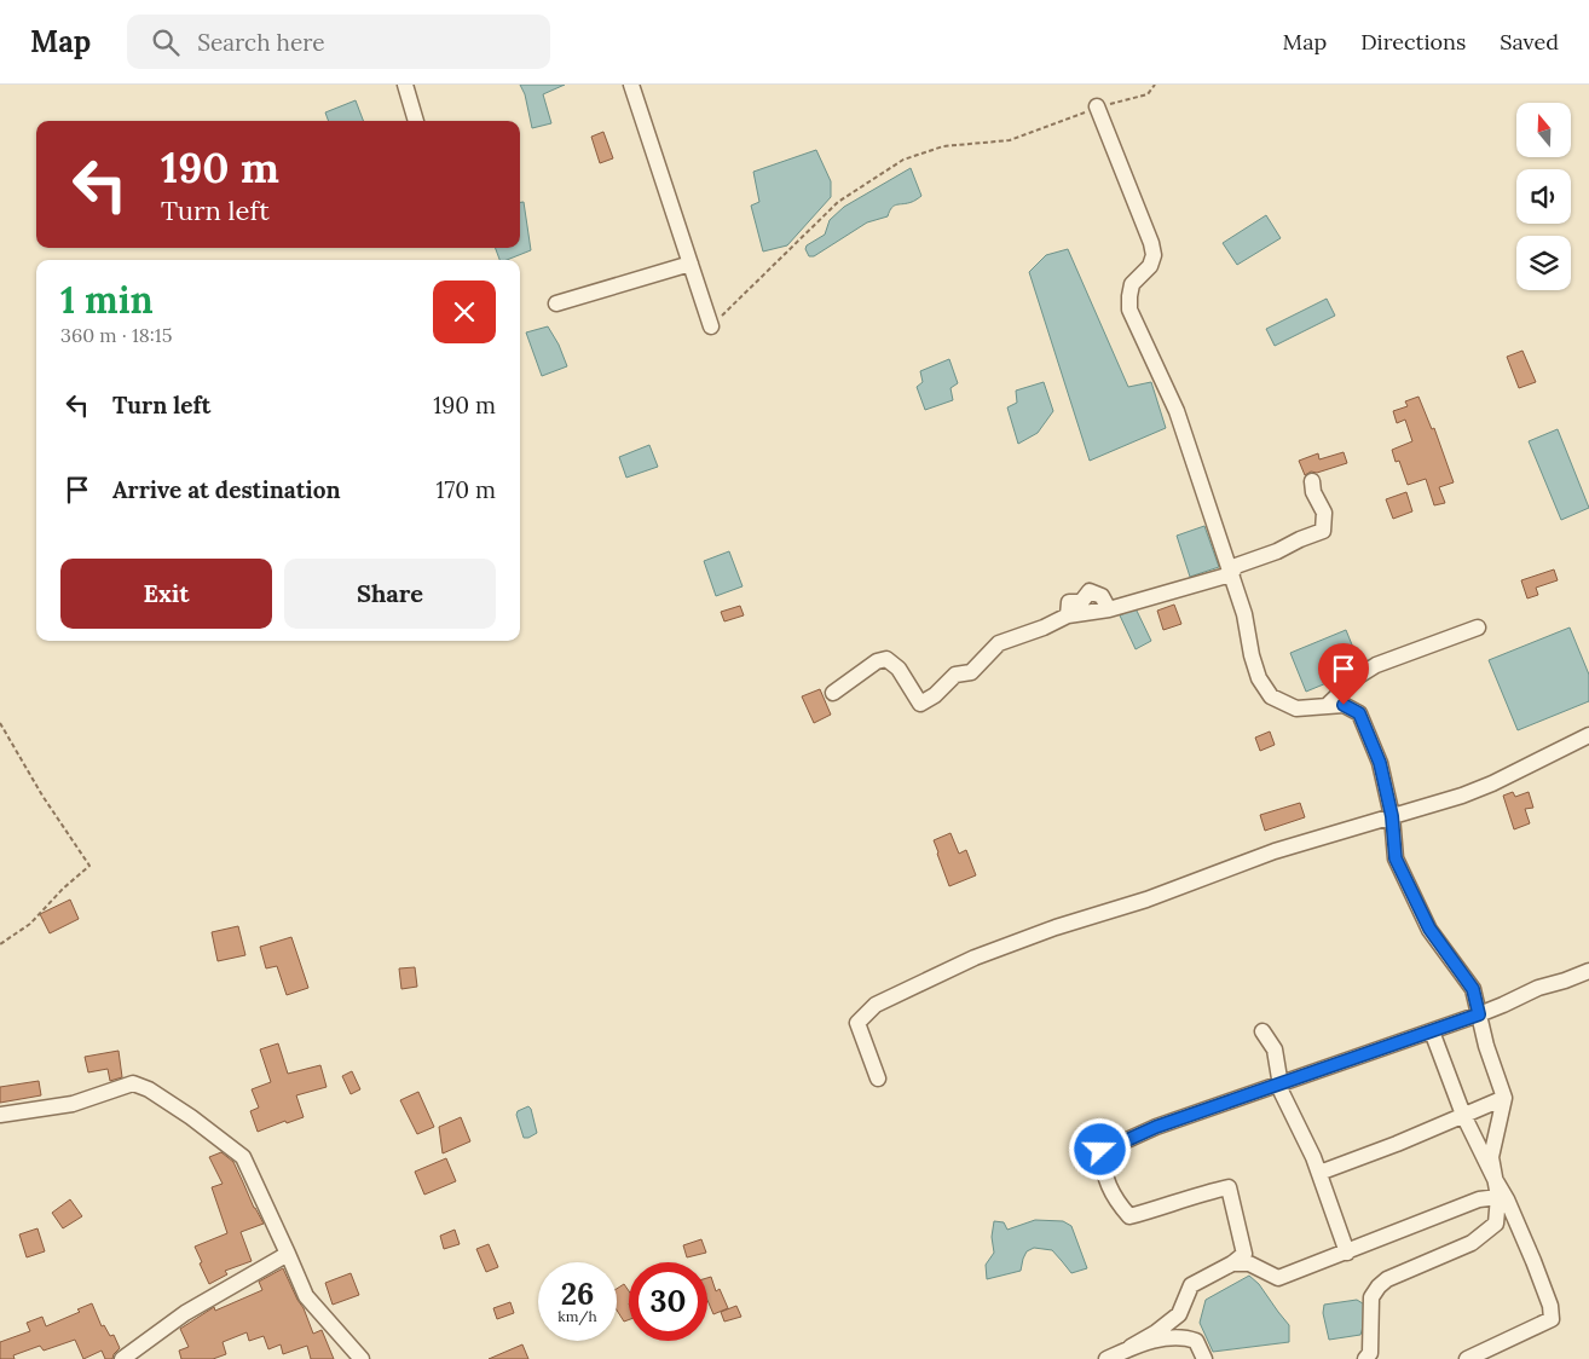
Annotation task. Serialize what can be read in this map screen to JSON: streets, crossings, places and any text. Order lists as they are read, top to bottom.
{
  "north": "top",
  "page": {
    "header": "Map",
    "search": "Search here",
    "nav": ["Map", "Directions", "Saved"],
    "turn": ["190 m", "Turn left"],
    "heading": ["1 min", "360 m · 18:15"],
    "list": [
      {
        "name": "Turn left",
        "value": "190 m"
      },
      {
        "name": "Arrive at destination",
        "value": "170 m"
      }
    ],
    "buttons": ["Exit", "Share"],
    "speed": "26 km/h",
    "limit": "30"
  }
}
